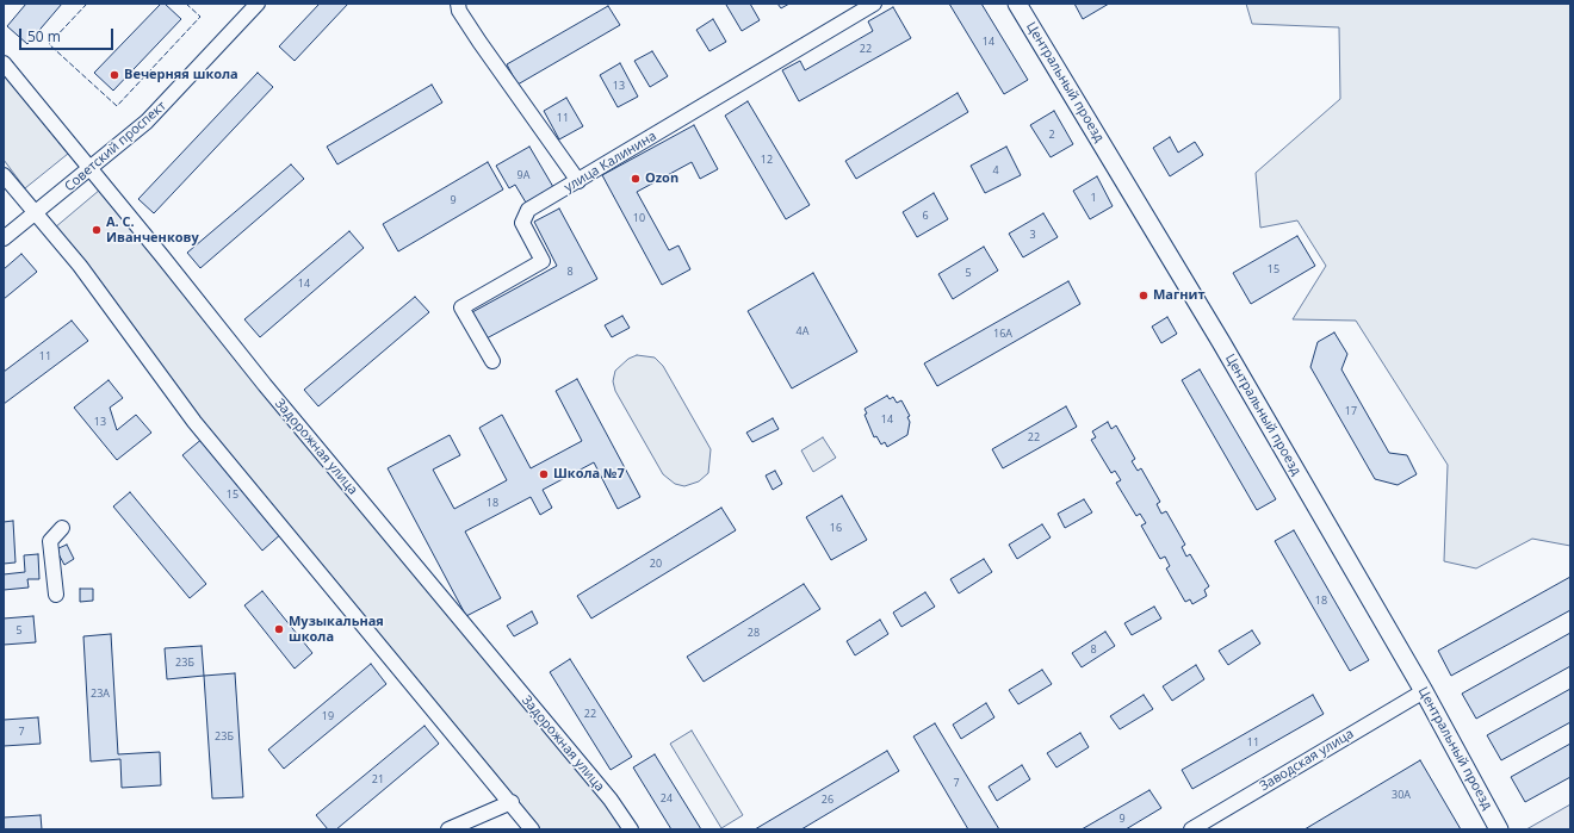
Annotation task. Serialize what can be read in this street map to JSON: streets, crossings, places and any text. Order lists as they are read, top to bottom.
{
  "streets": {
    "main road": ["Центральный проезд"],
    "street": [
      "Советский проспект",
      "улица Калинина",
      "Задорожная улица",
      "Заводская улица"
    ]
  },
  "crossings": [
    ["Центральный проезд", "Заводская улица"],
    ["Советский проспект", "Задорожная улица"]
  ],
  "places": [
    "Вечерняя школа",
    "Ozon",
    "А. С. Иванченкову",
    "Магнит",
    "Школа №7",
    "Музыкальная школа"
  ],
  "house_numbers": [
    "14",
    "22",
    "13",
    "11",
    "2",
    "12",
    "4",
    "9А",
    "1",
    "9",
    "6",
    "10",
    "3",
    "15",
    "8",
    "5",
    "14",
    "4А",
    "16А",
    "11",
    "17",
    "14",
    "13",
    "22",
    "15",
    "18",
    "16",
    "20",
    "18",
    "5",
    "28",
    "8",
    "23Б",
    "23А",
    "22",
    "19",
    "7",
    "23Б",
    "11",
    "21",
    "7",
    "30А",
    "24",
    "26",
    "9"
  ],
  "scale_bar": "50 m"
}
